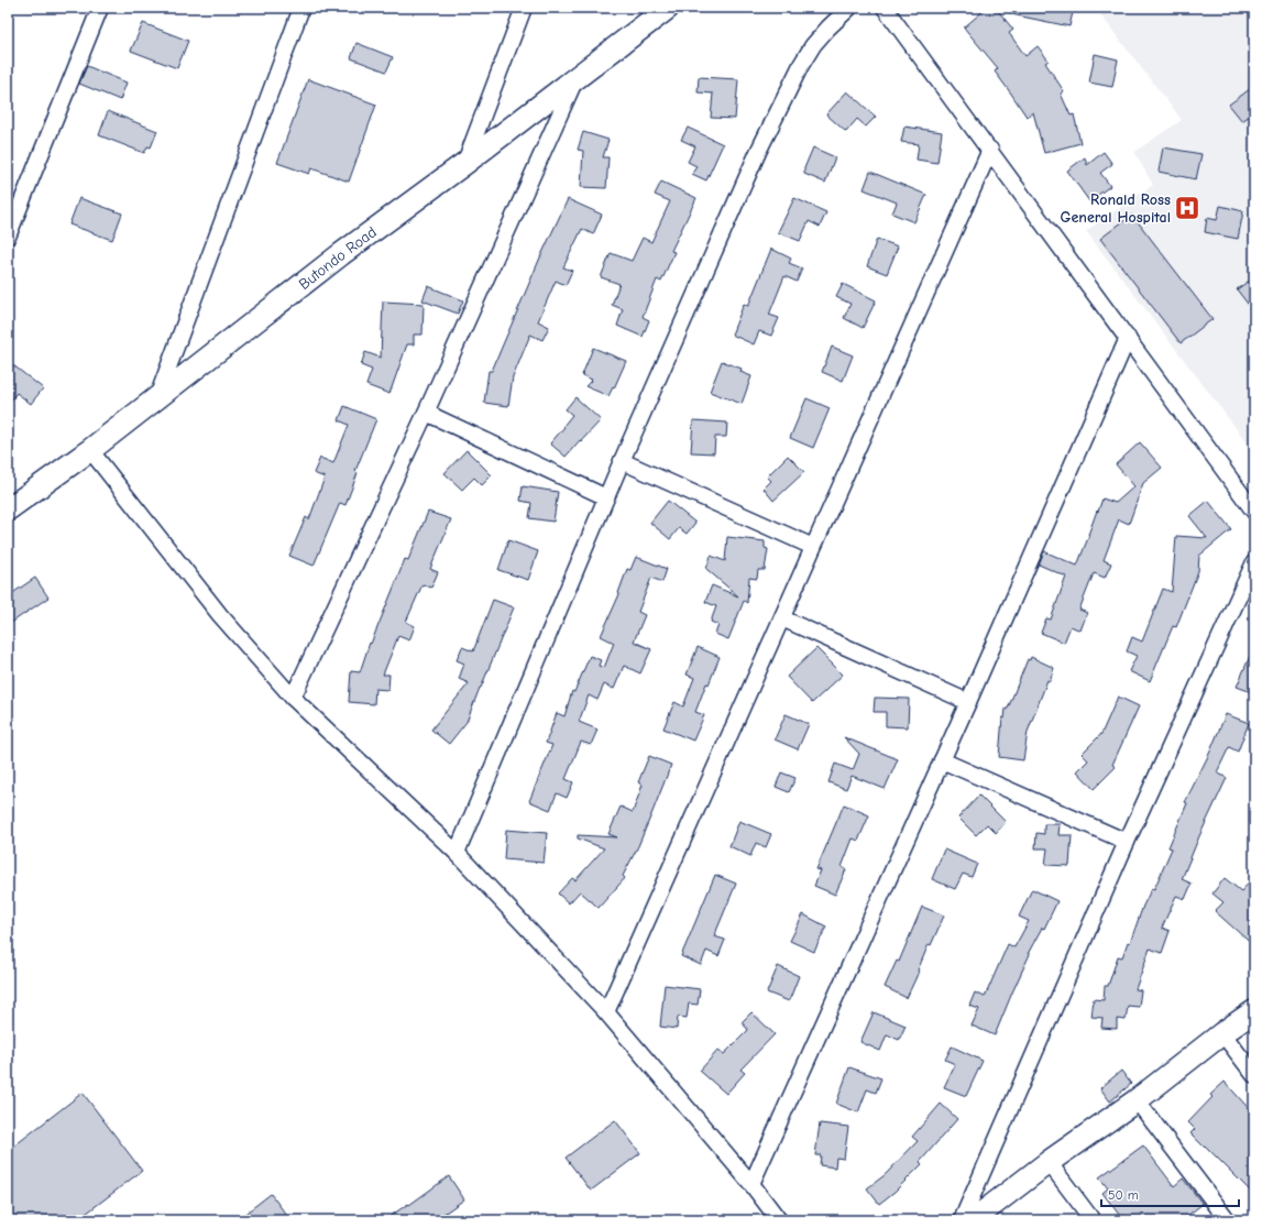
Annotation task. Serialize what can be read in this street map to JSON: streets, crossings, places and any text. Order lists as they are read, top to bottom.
{
  "streets": {
    "street": ["Butondo Road"]
  },
  "places": {
    "hospital": ["Ronald Ross General Hospital"]
  },
  "scale_bar": "50 m"
}
